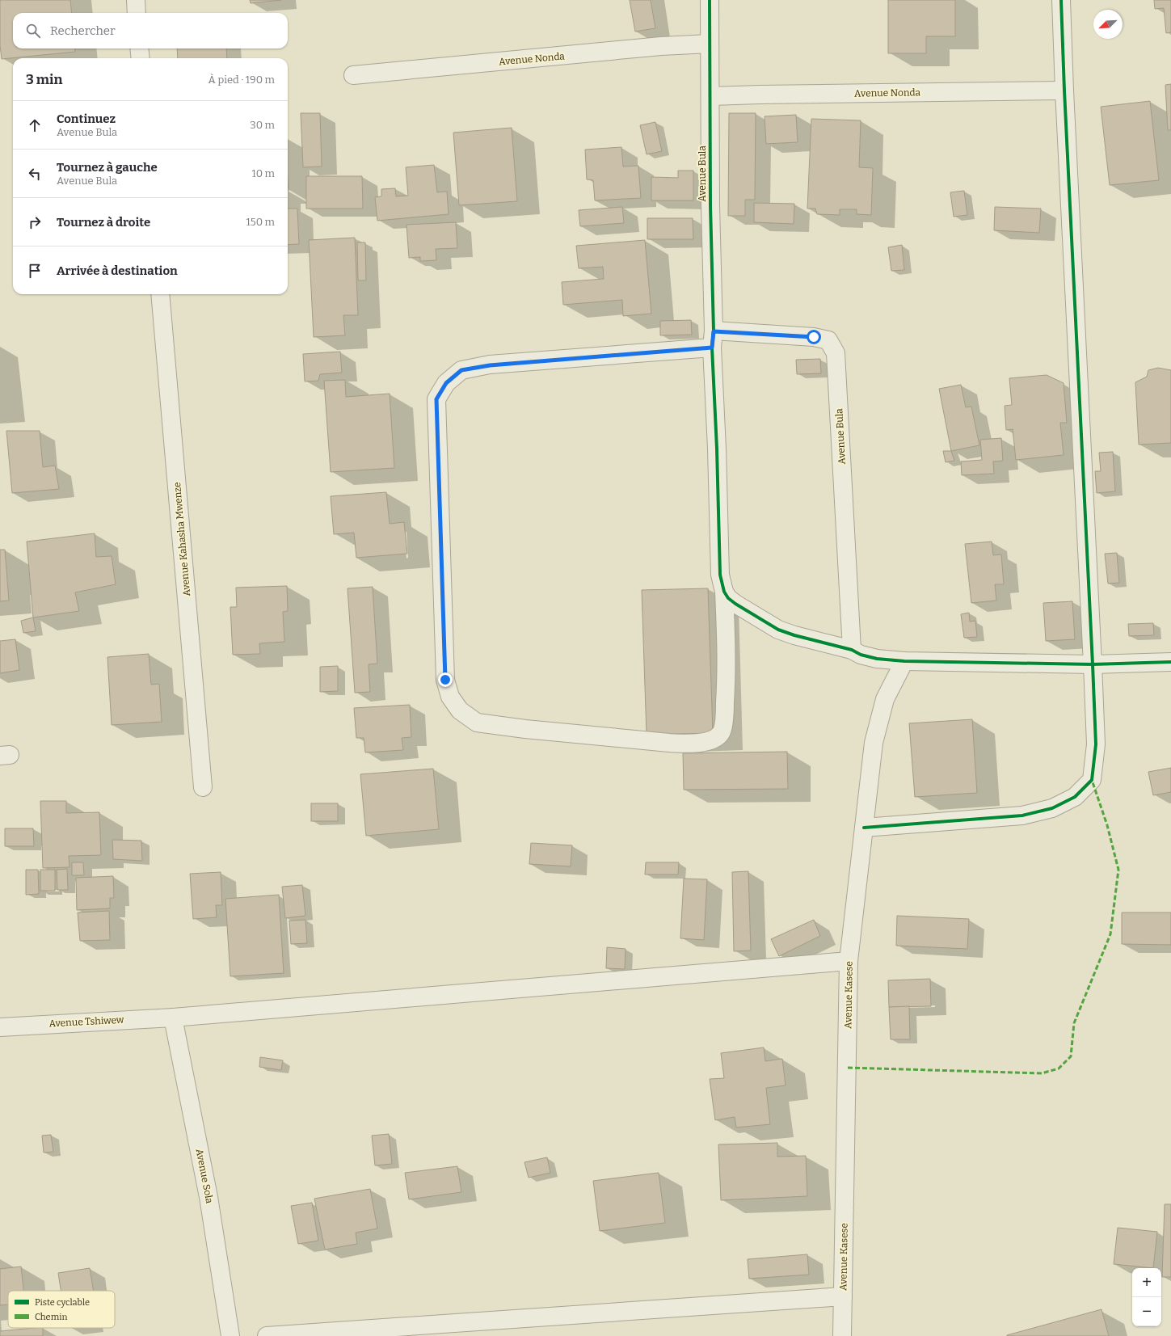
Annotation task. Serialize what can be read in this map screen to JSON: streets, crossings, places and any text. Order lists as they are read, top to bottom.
{
  "streets": {
    "street": [
      "Avenue Nonda",
      "Avenue Bula",
      "Avenue Kahasha Mwenze",
      "Avenue Kasese",
      "Avenue Tshiwew",
      "Avenue Sola"
    ]
  },
  "crossings": [
    ["Avenue Nonda", "Avenue Bula"],
    ["Avenue Kasese", "Avenue Tshiwew"],
    ["Avenue Tshiwew", "Avenue Sola"]
  ],
  "legend": ["Piste cyclable", "Chemin"],
  "north": "bottom left",
  "page": {
    "search": "Rechercher",
    "heading": ["3 min", "À pied · 190 m"],
    "list": [
      ["Continuez", "Avenue Bula", "30 m"],
      ["Tournez à gauche", "Avenue Bula", "10 m"],
      ["Tournez à droite", "150 m"],
      "Arrivée à destination"
    ],
    "map_buttons": ["+", "−"]
  }
}
